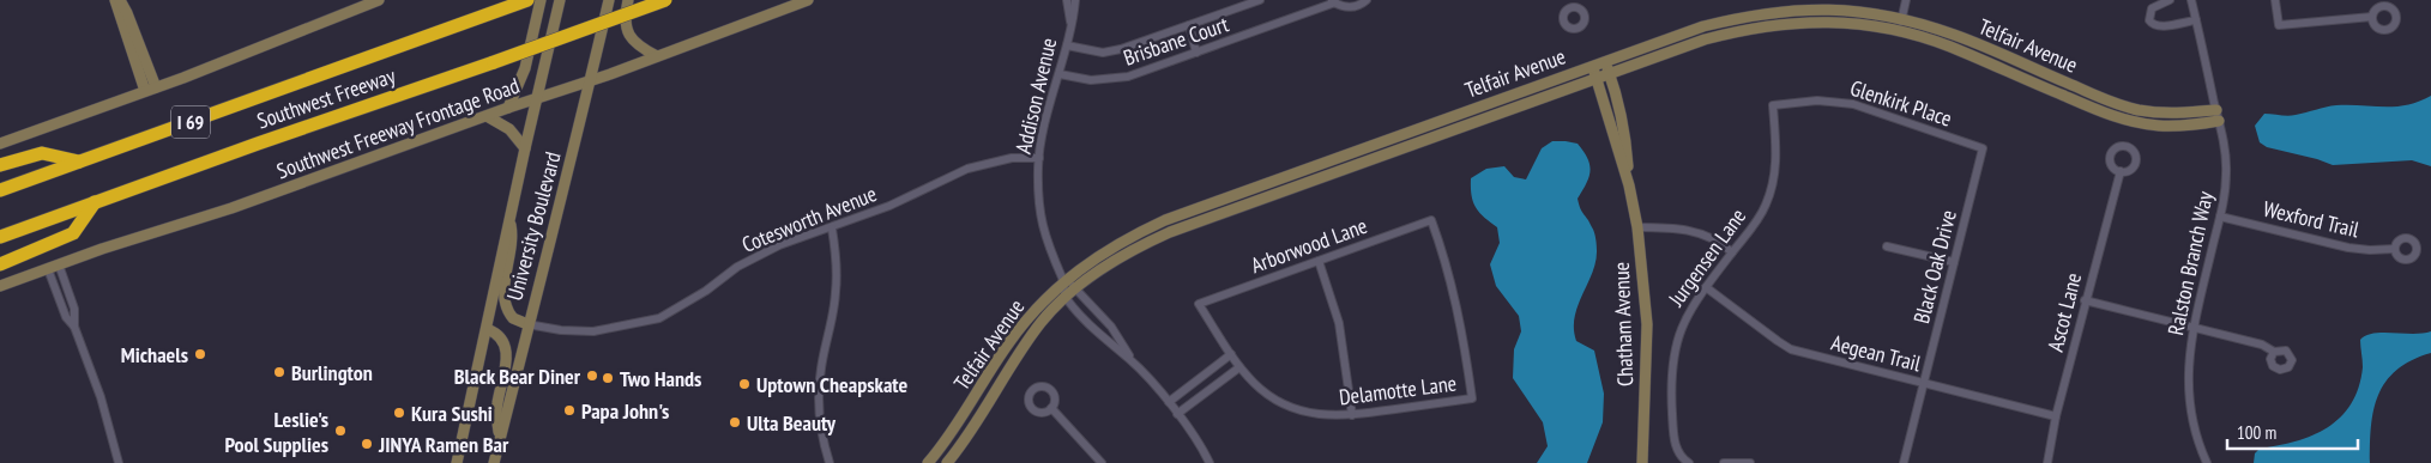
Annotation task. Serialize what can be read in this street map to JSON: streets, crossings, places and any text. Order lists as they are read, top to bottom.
{
  "streets": {
    "highway": ["Southwest Freeway", "I 69"],
    "street": [
      "Brisbane Court",
      "Telfair Avenue",
      "Addison Avenue",
      "Glenkirk Place",
      "Southwest Freeway Frontage Road",
      "Cotesworth Avenue",
      "Wexford Trail",
      "University Boulevard",
      "Arborwood Lane",
      "Jurgensen Lane",
      "Ralston Branch Way",
      "Black Oak Drive",
      "Ascot Lane",
      "Chatham Avenue",
      "Aegean Trail",
      "Delamotte Lane"
    ]
  },
  "crossings": [
    ["Brisbane Court", "Addison Avenue"],
    ["Telfair Avenue", "Addison Avenue"],
    ["Telfair Avenue", "Ralston Branch Way"],
    ["Telfair Avenue", "Chatham Avenue"],
    ["Addison Avenue", "Cotesworth Avenue"],
    ["Glenkirk Place", "Jurgensen Lane"],
    ["Glenkirk Place", "Black Oak Drive"],
    ["Southwest Freeway Frontage Road", "University Boulevard"],
    ["Cotesworth Avenue", "University Boulevard"],
    ["Wexford Trail", "Ralston Branch Way"],
    ["Arborwood Lane", "Delamotte Lane"],
    ["Jurgensen Lane", "Aegean Trail"],
    ["Black Oak Drive", "Aegean Trail"],
    ["Ascot Lane", "Aegean Trail"]
  ],
  "places": [
    "Michaels",
    "Burlington",
    "Black Bear Diner",
    "Two Hands",
    "Uptown Cheapskate",
    "Papa John's",
    "Kura Sushi",
    "Ulta Beauty",
    "Leslie's Pool Supplies",
    "JINYA Ramen Bar"
  ],
  "scale_bar": "100 m"
}
